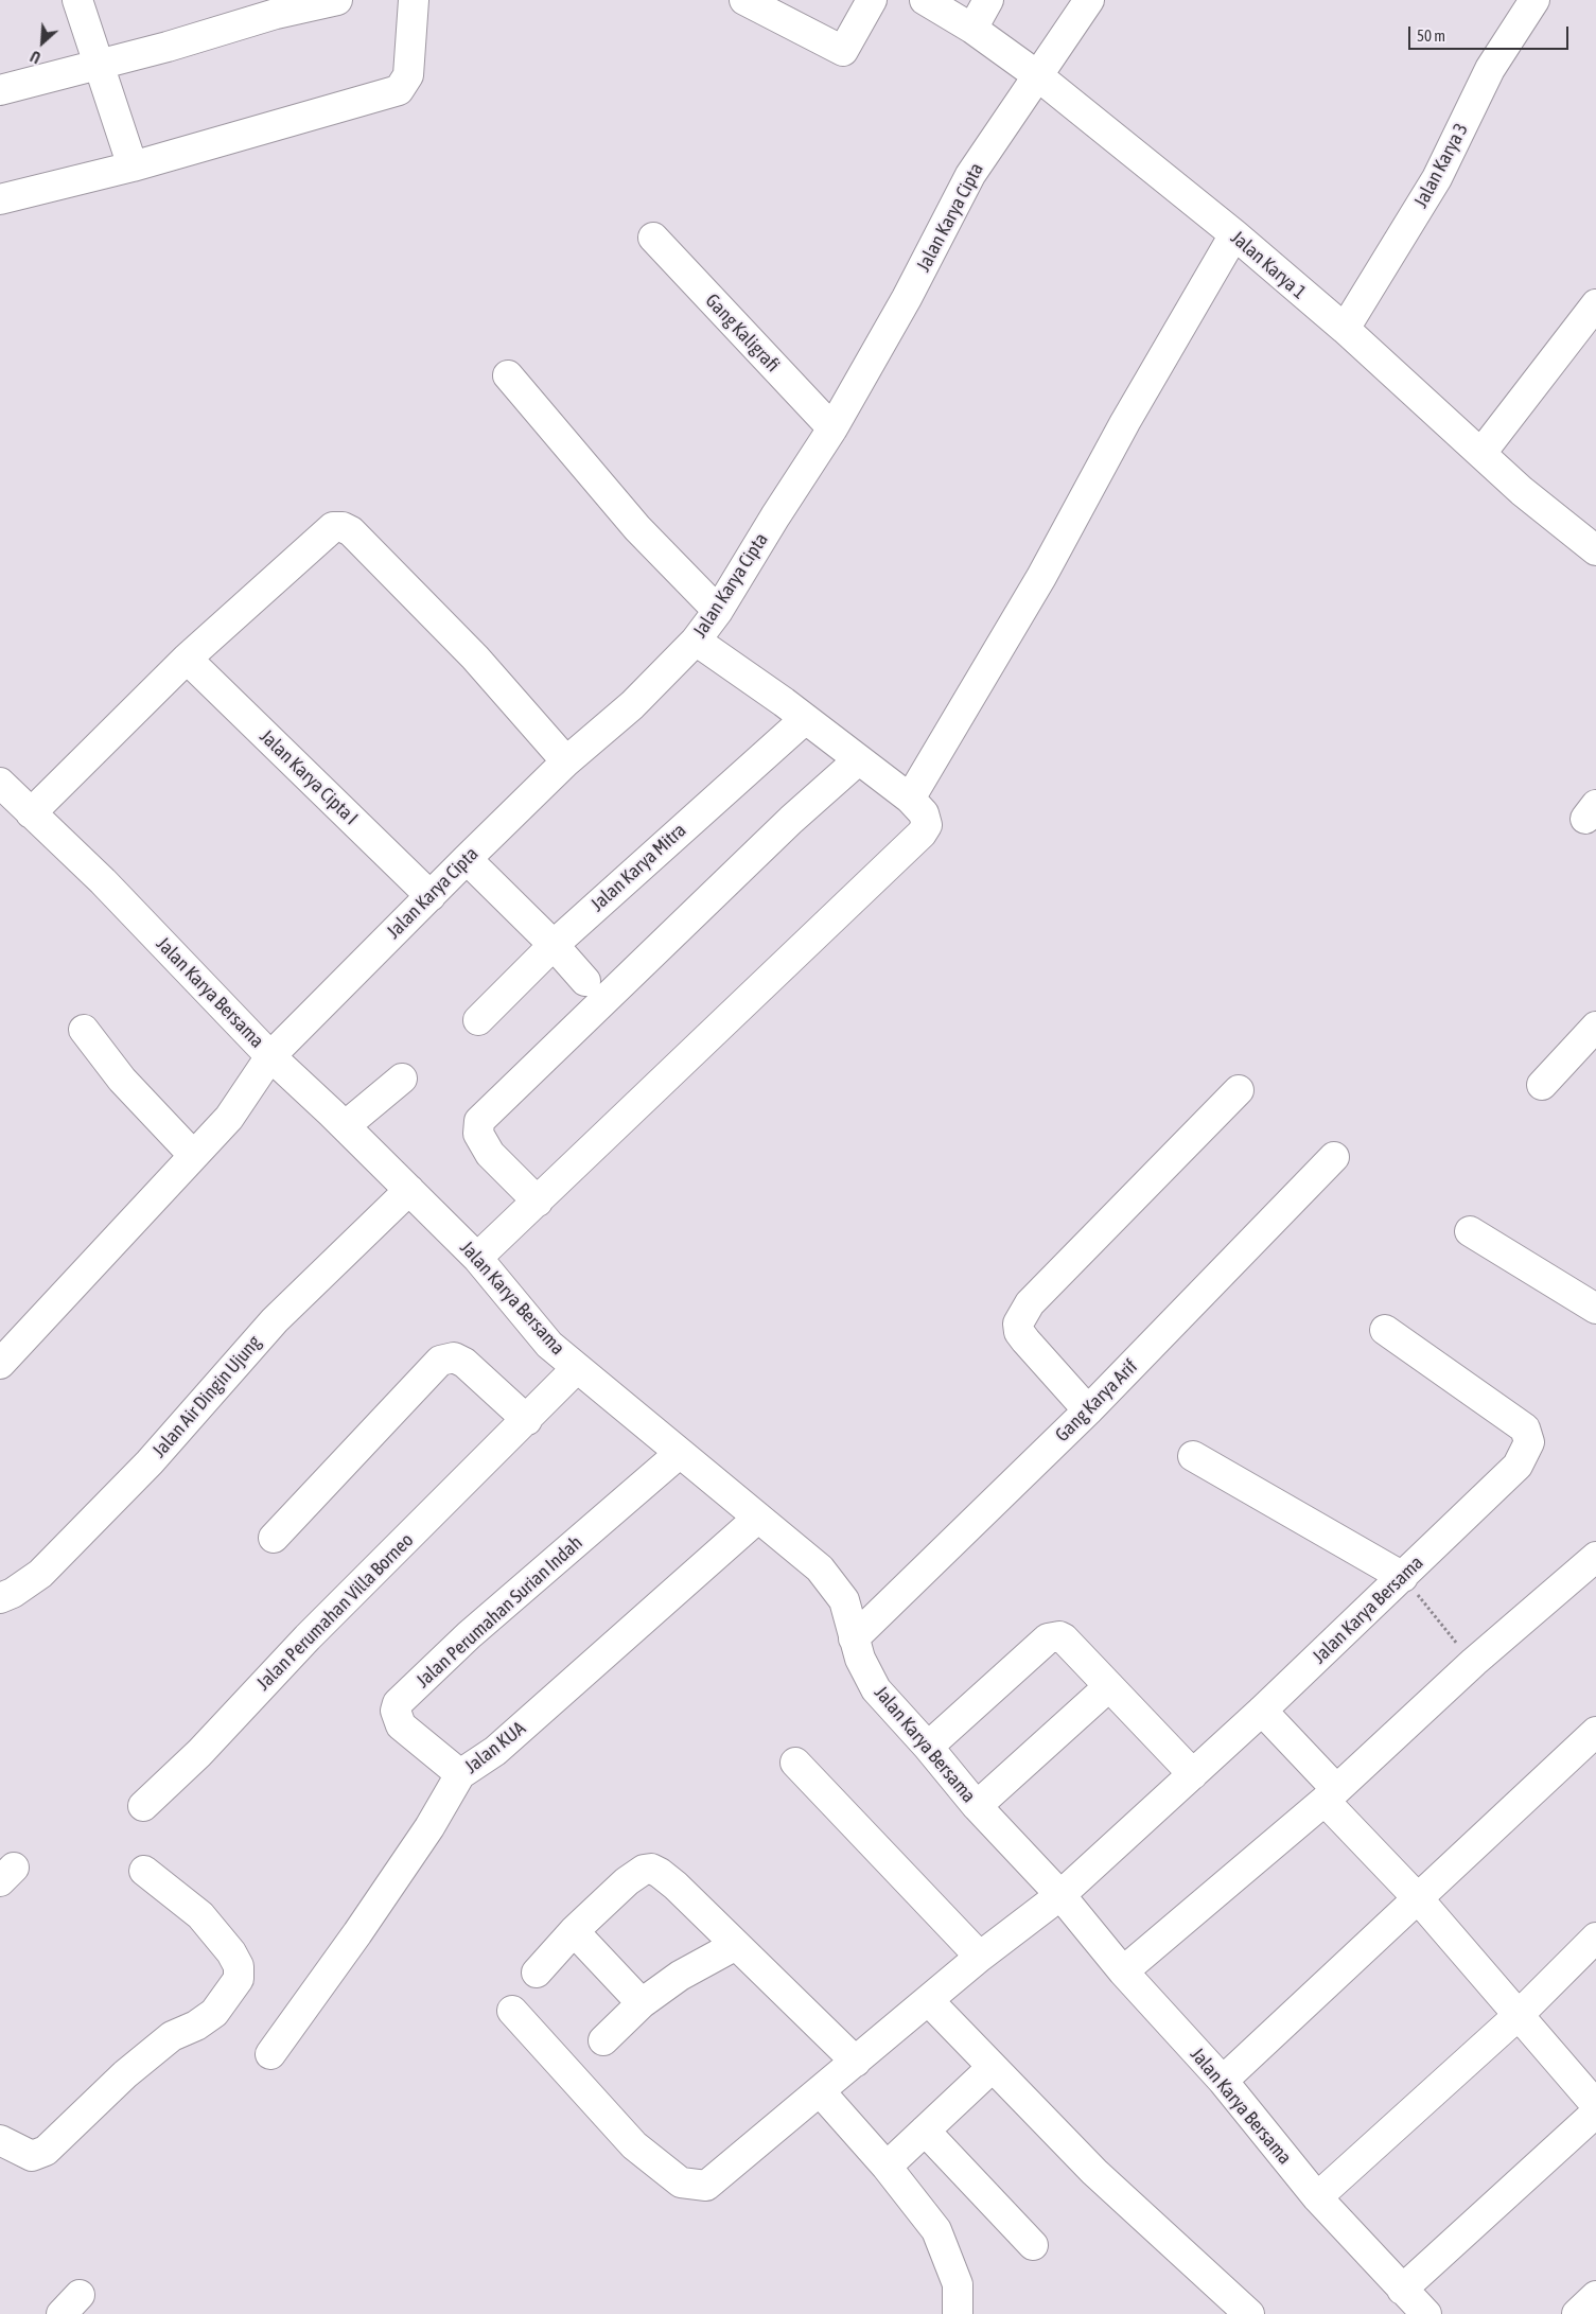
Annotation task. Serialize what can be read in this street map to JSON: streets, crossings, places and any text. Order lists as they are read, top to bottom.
{
  "streets": {
    "street": [
      "Jalan Karya 3",
      "Jalan Karya Cipta",
      "Jalan Karya 1",
      "Gang Kaligrafi",
      "Jalan Karya Cipta I",
      "Jalan Karya Mitra",
      "Jalan Karya Bersama",
      "Jalan Air Dingin Ujung",
      "Gang Karya Arif",
      "Jalan Perumahan Villa Borneo",
      "Jalan Perumahan Surian Indah",
      "Jalan KUA"
    ]
  },
  "crossings": [
    ["Jalan Karya 3", "Jalan Karya 1"],
    ["Jalan Karya Cipta", "Jalan Karya 1"],
    ["Jalan Karya Cipta", "Gang Kaligrafi"],
    ["Jalan Karya Cipta", "Jalan Karya Cipta I"],
    ["Jalan Karya Cipta", "Jalan Karya Bersama"],
    ["Jalan Karya Bersama", "Jalan Air Dingin Ujung"],
    ["Jalan Karya Bersama", "Gang Karya Arif"],
    ["Jalan Karya Bersama", "Jalan Perumahan Villa Borneo"],
    ["Jalan Karya Bersama", "Jalan Perumahan Surian Indah"],
    ["Jalan Karya Bersama", "Jalan KUA"],
    ["Jalan Perumahan Surian Indah", "Jalan KUA"]
  ],
  "scale_bar": "50 m",
  "north": "bottom left"
}
